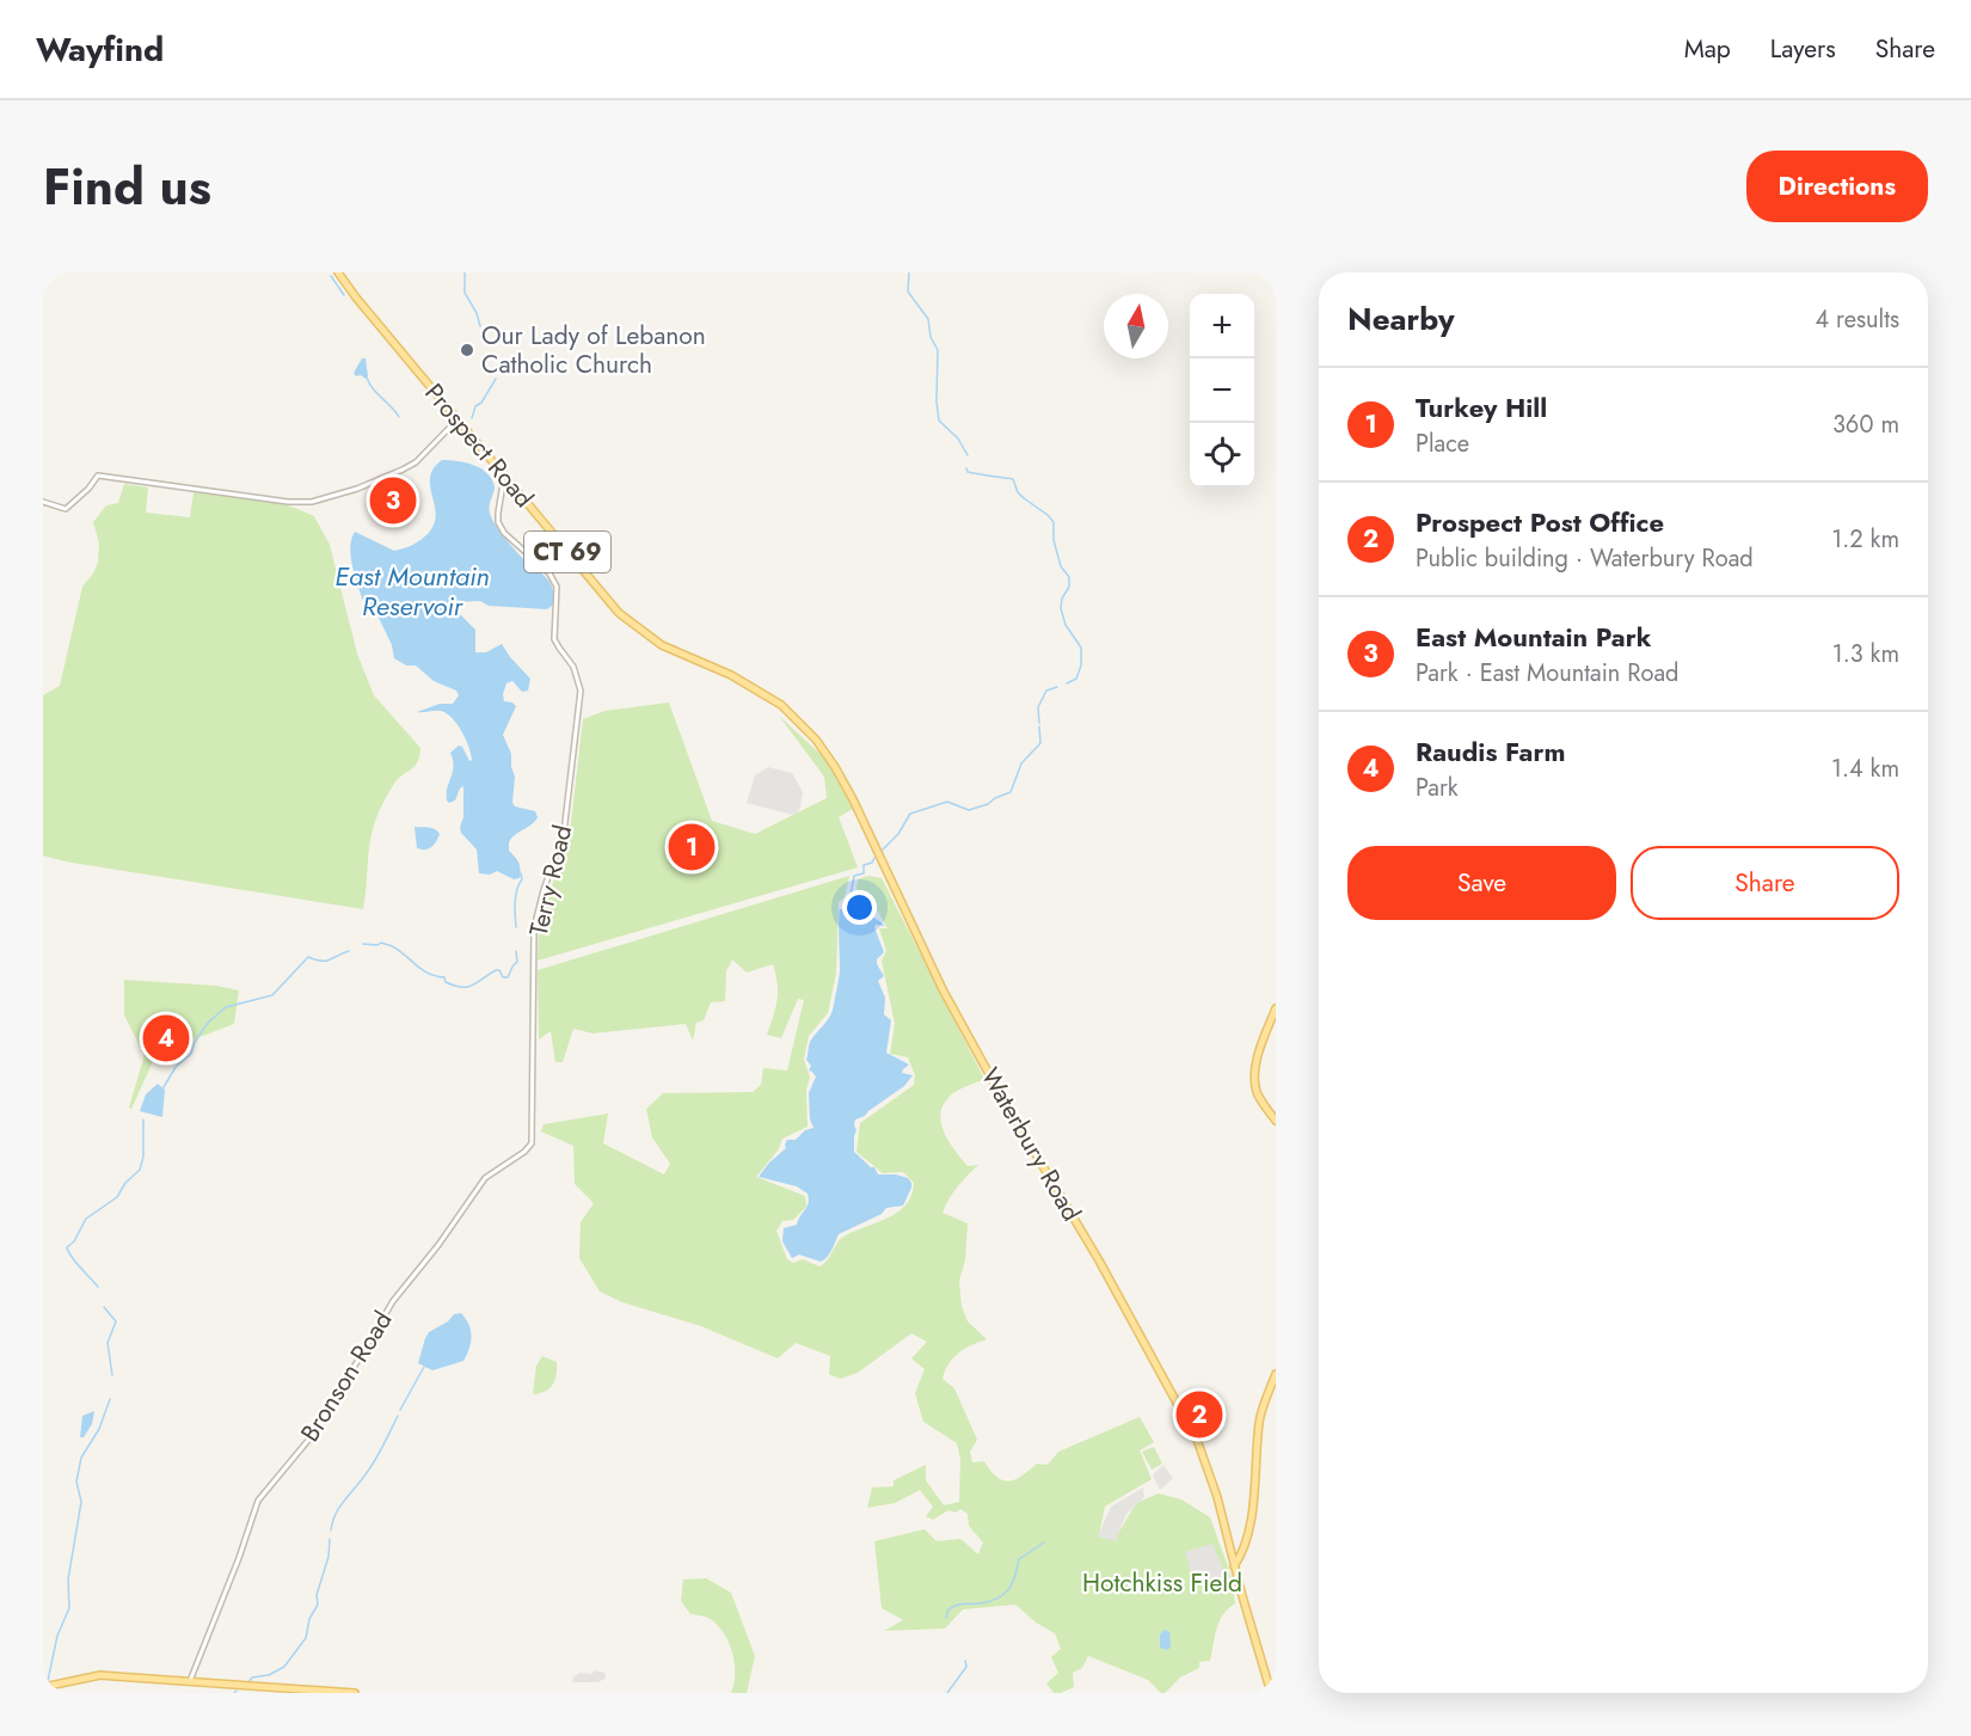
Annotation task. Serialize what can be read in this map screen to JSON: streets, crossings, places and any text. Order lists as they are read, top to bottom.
{
  "streets": {
    "main road": ["Prospect Road", "CT 69", "Waterbury Road"],
    "street": ["Terry Road", "Bronson Road"]
  },
  "crossings": [
    ["Prospect Road", "Terry Road"],
    ["Prospect Road", "Waterbury Road"],
    ["Terry Road", "Bronson Road"]
  ],
  "water": ["East Mountain Reservoir"],
  "parks": ["Hotchkiss Field"],
  "places": ["Our Lady of Lebanon Catholic Church"],
  "north": "top",
  "page": {
    "header": "Wayfind",
    "nav": ["Map", "Layers", "Share"],
    "title": "Find us",
    "buttons": [
      "Directions",
      ["Save", "Share"]
    ],
    "heading": ["Nearby", "4 results"],
    "map_buttons": ["+", "−"],
    "list": [
      {
        "mark": "1",
        "name": "Turkey Hill",
        "note": "Place",
        "value": "360 m"
      },
      {
        "mark": "2",
        "name": "Prospect Post Office",
        "note": "Public building · Waterbury Road",
        "value": "1.2 km"
      },
      {
        "mark": "3",
        "name": "East Mountain Park",
        "note": "Park · East Mountain Road",
        "value": "1.3 km"
      },
      {
        "mark": "4",
        "name": "Raudis Farm",
        "note": "Park",
        "value": "1.4 km"
      }
    ],
    "pins": [
      "3",
      "1",
      "4",
      "2"
    ]
  }
}
